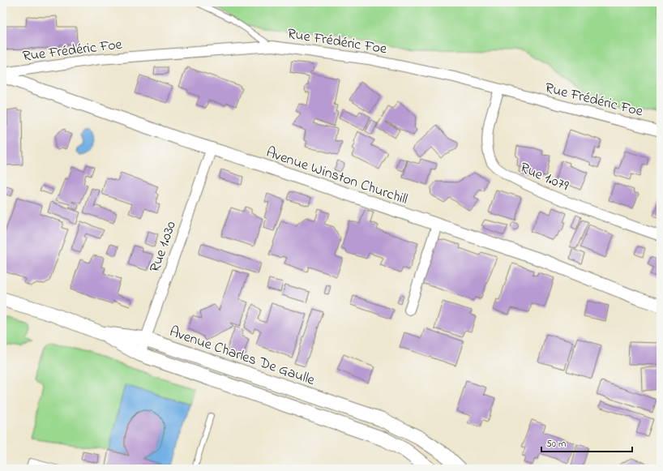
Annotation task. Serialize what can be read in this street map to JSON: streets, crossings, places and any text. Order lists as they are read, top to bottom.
{
  "streets": {
    "main road": ["Avenue Charles De Gaulle"],
    "street": [
      "Rue Frédéric Foe",
      "Avenue Winston Churchill",
      "Rue 1.079",
      "Rue 1.030"
    ]
  },
  "crossings": [
    ["Rue Frédéric Foe", "Rue 1.079"],
    ["Avenue Winston Churchill", "Rue 1.030"],
    ["Rue 1.030", "Avenue Charles De Gaulle"]
  ],
  "scale_bar": "50 m"
}
